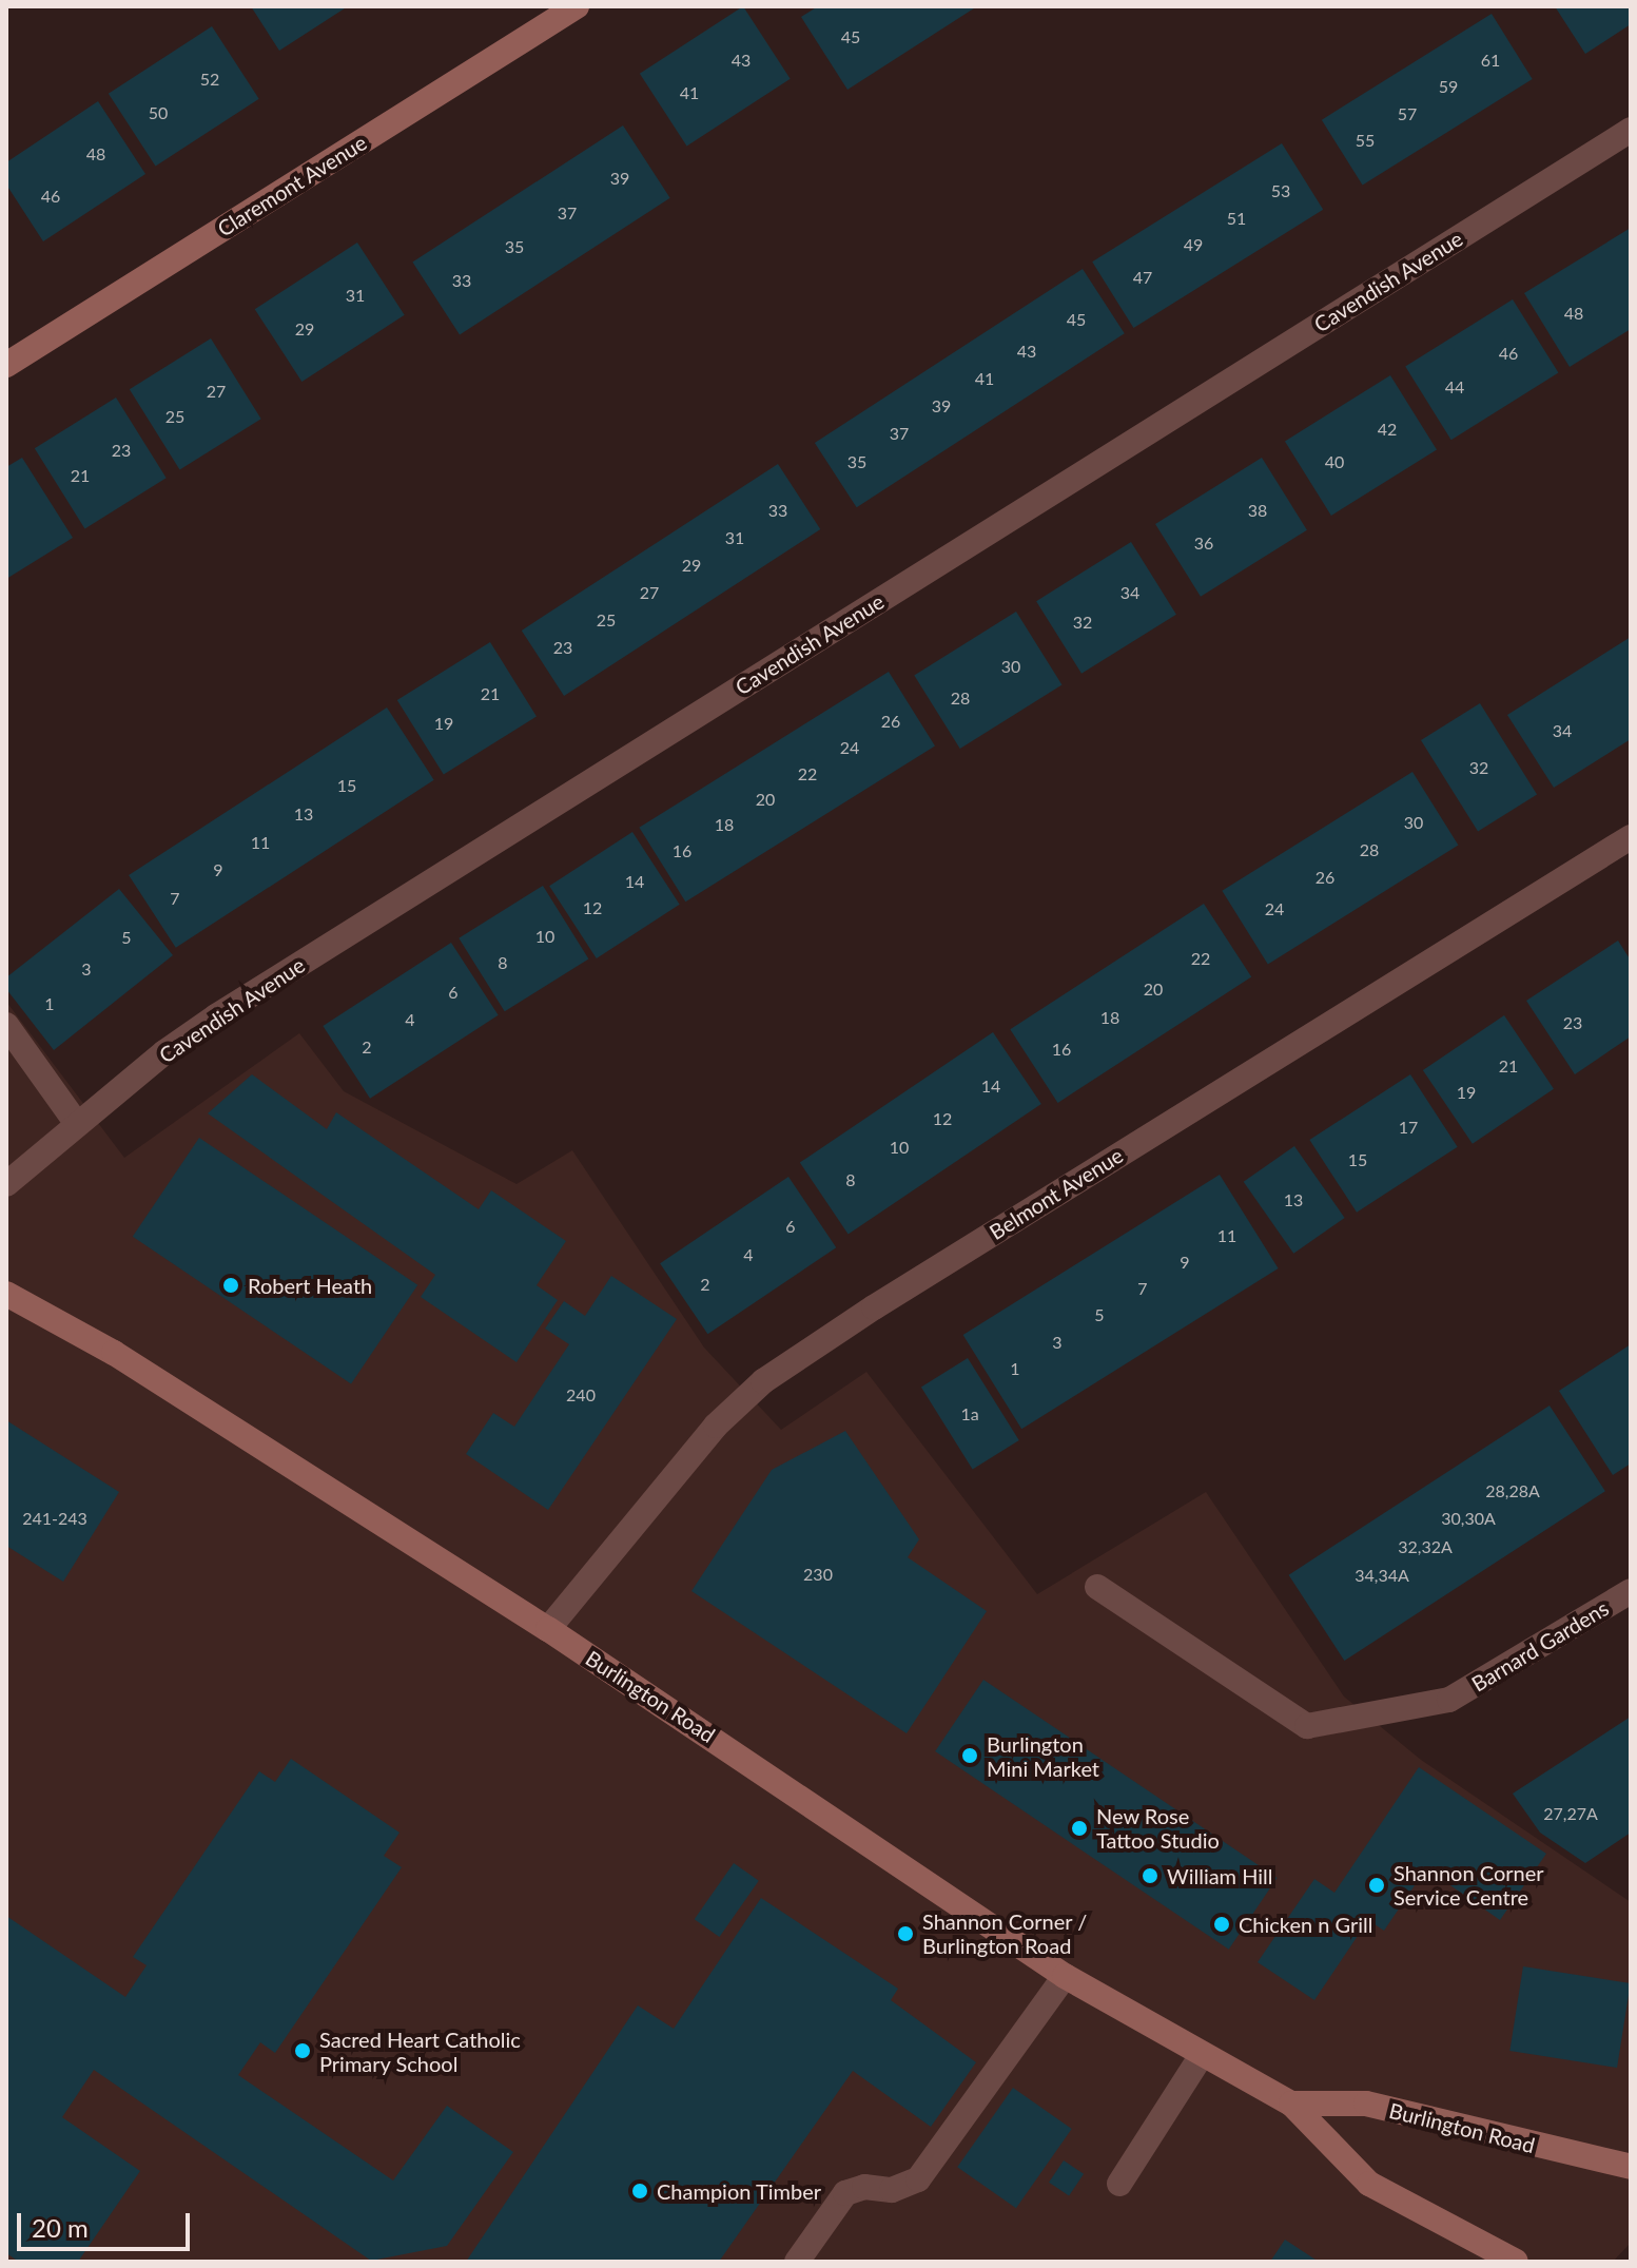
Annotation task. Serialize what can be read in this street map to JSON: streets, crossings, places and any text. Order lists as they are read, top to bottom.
{
  "streets": {
    "main road": ["Claremont Avenue", "Burlington Road"],
    "street": ["Cavendish Avenue", "Belmont Avenue", "Barnard Gardens"]
  },
  "crossings": [
    ["Belmont Avenue", "Burlington Road"]
  ],
  "places": [
    "Robert Heath",
    "Burlington Mini Market",
    "New Rose Tattoo Studio",
    "William Hill",
    "Shannon Corner Service Centre",
    "Chicken n Grill",
    "Shannon Corner / Burlington Road",
    "Sacred Heart Catholic Primary School",
    "Champion Timber"
  ],
  "house_numbers": [
    "45",
    "43",
    "61",
    "52",
    "59",
    "41",
    "50",
    "57",
    "55",
    "48",
    "39",
    "53",
    "46",
    "37",
    "51",
    "49",
    "35",
    "47",
    "33",
    "31",
    "48",
    "45",
    "29",
    "43",
    "46",
    "41",
    "44",
    "27",
    "39",
    "25",
    "42",
    "37",
    "23",
    "35",
    "40",
    "21",
    "33",
    "38",
    "31",
    "36",
    "29",
    "27",
    "34",
    "25",
    "32",
    "23",
    "30",
    "21",
    "28",
    "26",
    "19",
    "34",
    "24",
    "32",
    "22",
    "15",
    "20",
    "13",
    "30",
    "18",
    "11",
    "28",
    "16",
    "9",
    "26",
    "14",
    "7",
    "12",
    "24",
    "10",
    "5",
    "22",
    "8",
    "3",
    "20",
    "6",
    "1",
    "18",
    "4",
    "23",
    "2",
    "16",
    "21",
    "14",
    "19",
    "12",
    "17",
    "10",
    "15",
    "8",
    "13",
    "6",
    "11",
    "4",
    "9",
    "2",
    "7",
    "5",
    "3",
    "1",
    "240",
    "1a",
    "28,28A",
    "241-243",
    "30,30A",
    "32,32A",
    "230",
    "34,34A",
    "27,27A"
  ],
  "scale_bar": "20 m"
}
